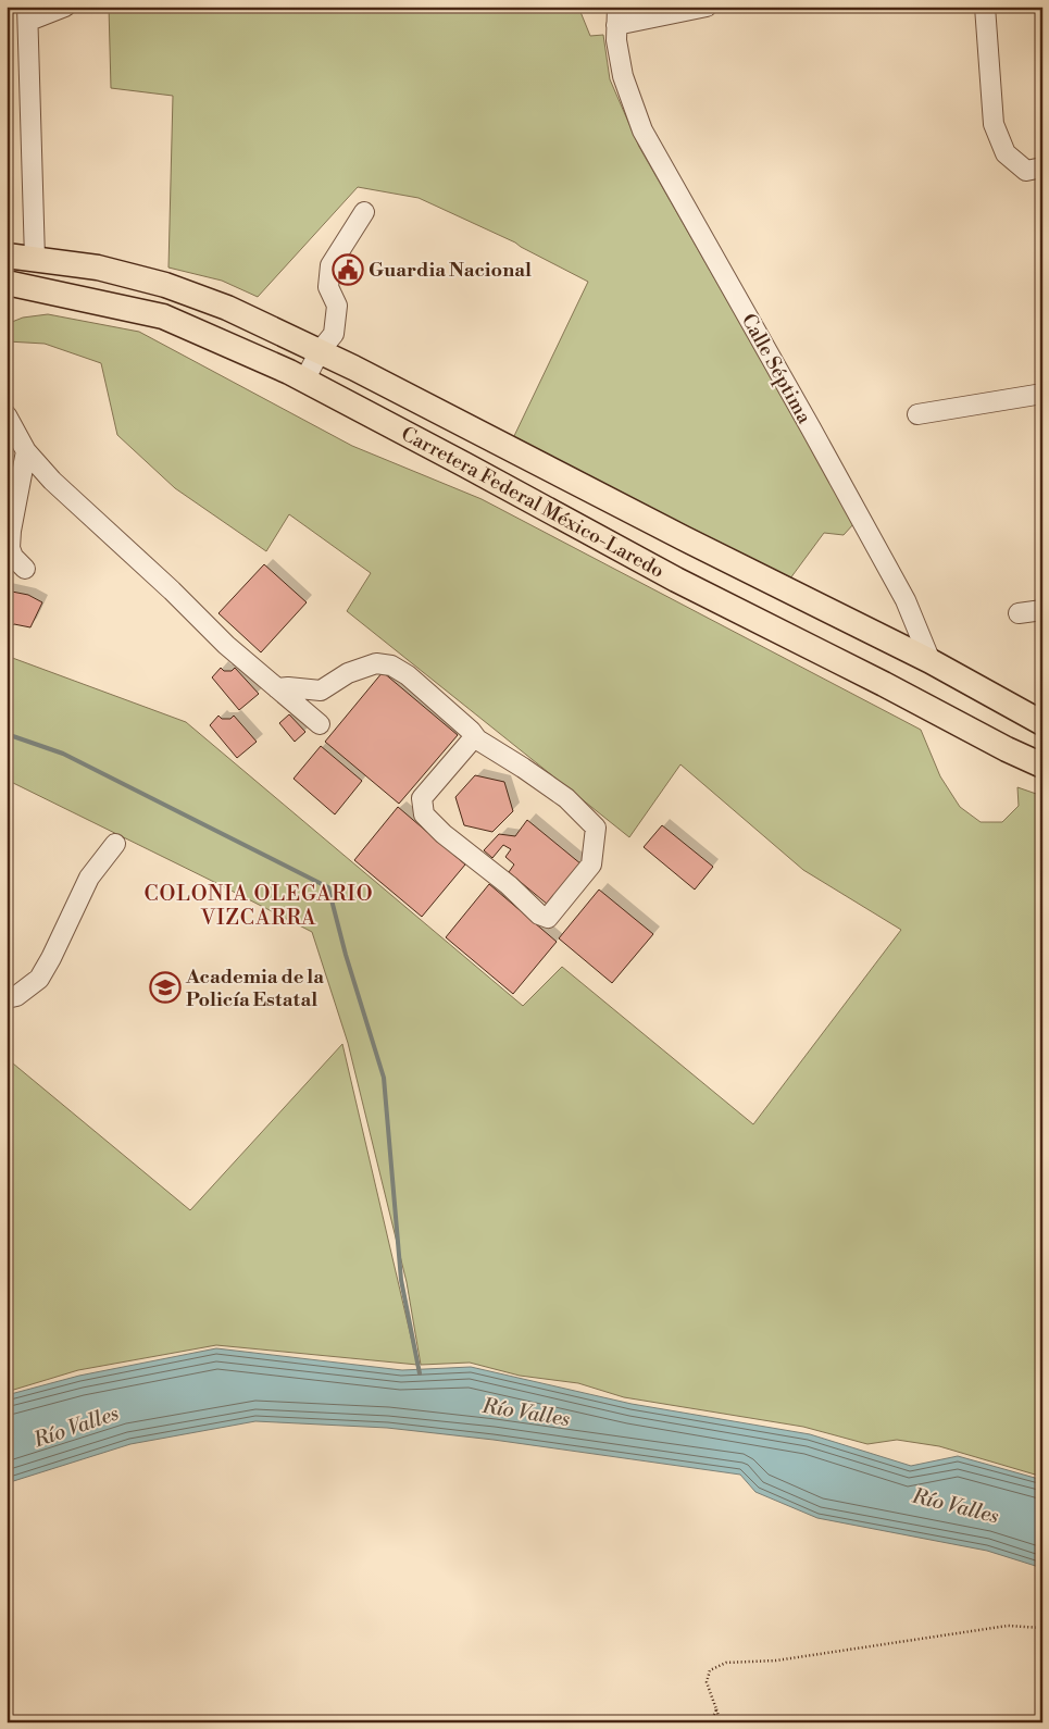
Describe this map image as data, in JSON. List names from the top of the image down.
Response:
{
  "streets": {
    "main road": ["Carretera Federal México-Laredo"],
    "street": ["Calle Séptima"]
  },
  "crossings": [
    ["Calle Séptima", "Carretera Federal México-Laredo"]
  ],
  "districts": ["COLONIA OLEGARIO VIZCARRA"],
  "water": ["Río Valles"],
  "places": {
    "public building": ["Guardia Nacional"],
    "school or university": ["Academia de la Policía Estatal"]
  }
}
